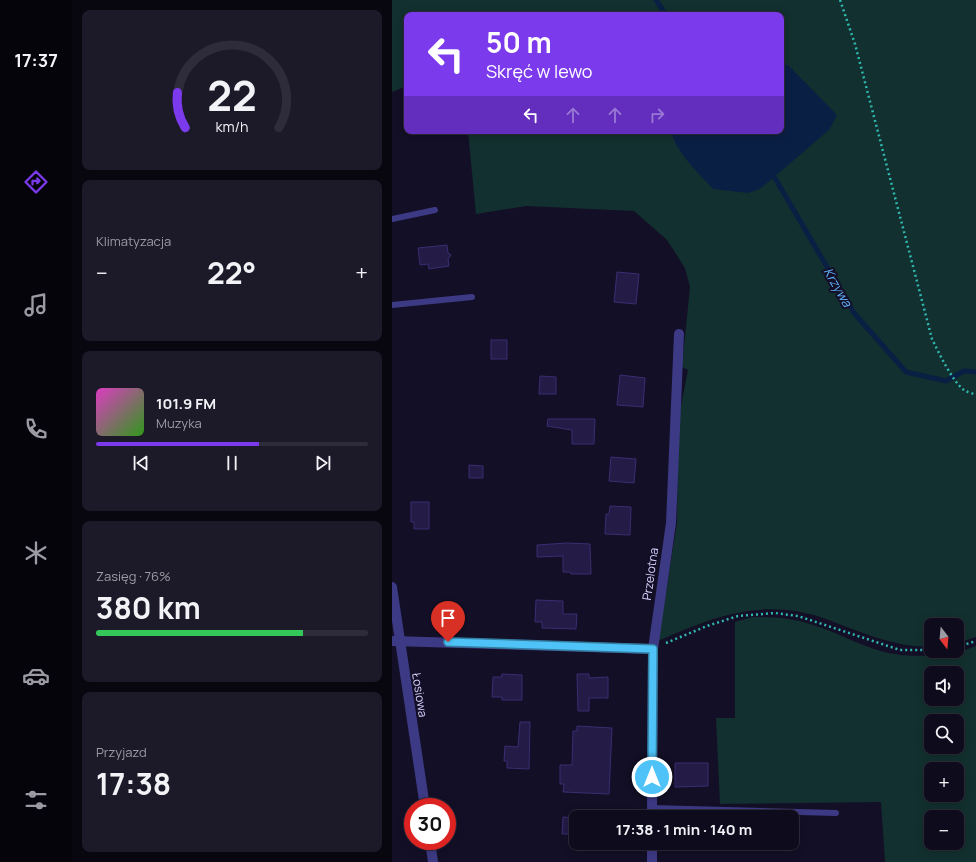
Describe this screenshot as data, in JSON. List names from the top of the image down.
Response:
{
  "streets": {
    "street": ["Przelotna", "Łosiowa"]
  },
  "water": ["Krzywa"],
  "north": "bottom",
  "page": {
    "tabs": "17:37",
    "turn": ["50 m", "Skręć w lewo"],
    "tile": [
      "Klimatyzacja",
      ["Zasięg · 76%", "380 km"],
      ["Przyjazd", "17:38"]
    ],
    "heat": ["−", "22°", "+"],
    "song": ["101.9 FM", "Muzyka"],
    "map_buttons": ["+", "−"],
    "limit": "30",
    "trip": "17:38 · 1 min · 140 m",
    "gauge": ["22", "km/h"]
  }
}
